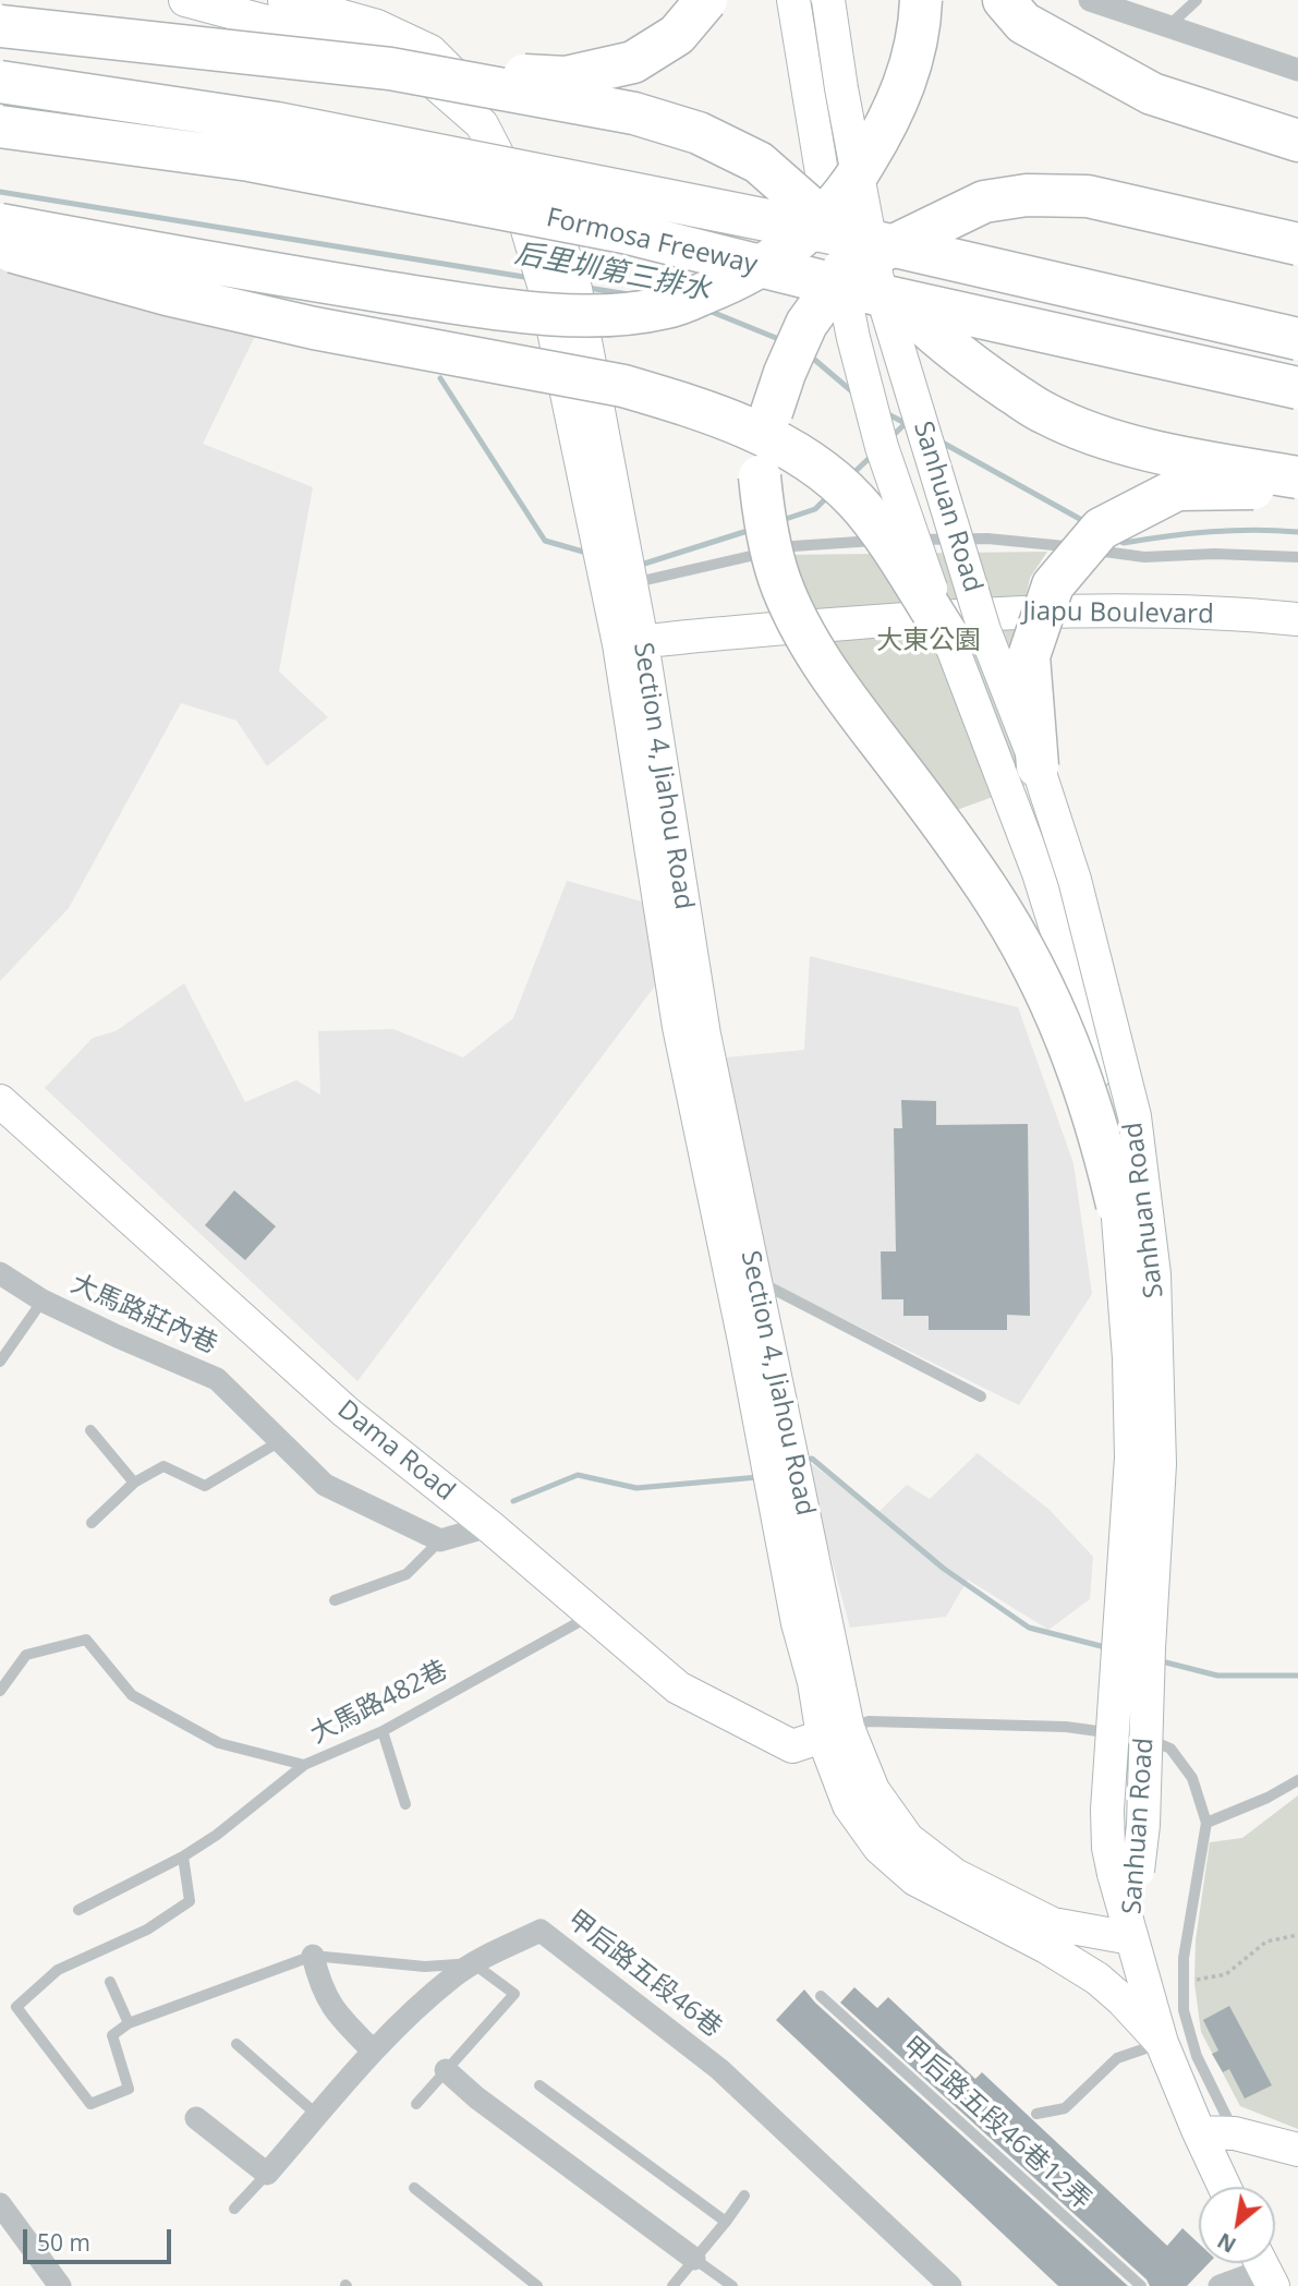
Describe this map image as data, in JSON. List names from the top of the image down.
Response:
{
  "streets": {
    "highway": ["Formosa Freeway"],
    "street": [
      "Sanhuan Road",
      "Jiapu Boulevard",
      "Section 4, Jiahou Road",
      "大馬路莊內巷",
      "Dama Road",
      "甲后路五段46巷"
    ],
    "lane": ["大馬路482巷", "甲后路五段46巷12弄"]
  },
  "crossings": [
    ["Sanhuan Road", "Section 4, Jiahou Road"],
    ["Jiapu Boulevard", "Section 4, Jiahou Road"],
    ["Section 4, Jiahou Road", "Dama Road"],
    ["Dama Road", "大馬路482巷"]
  ],
  "water": ["后里圳第三排水"],
  "parks": ["大東公園"],
  "scale_bar": "50 m",
  "north": "bottom left"
}
